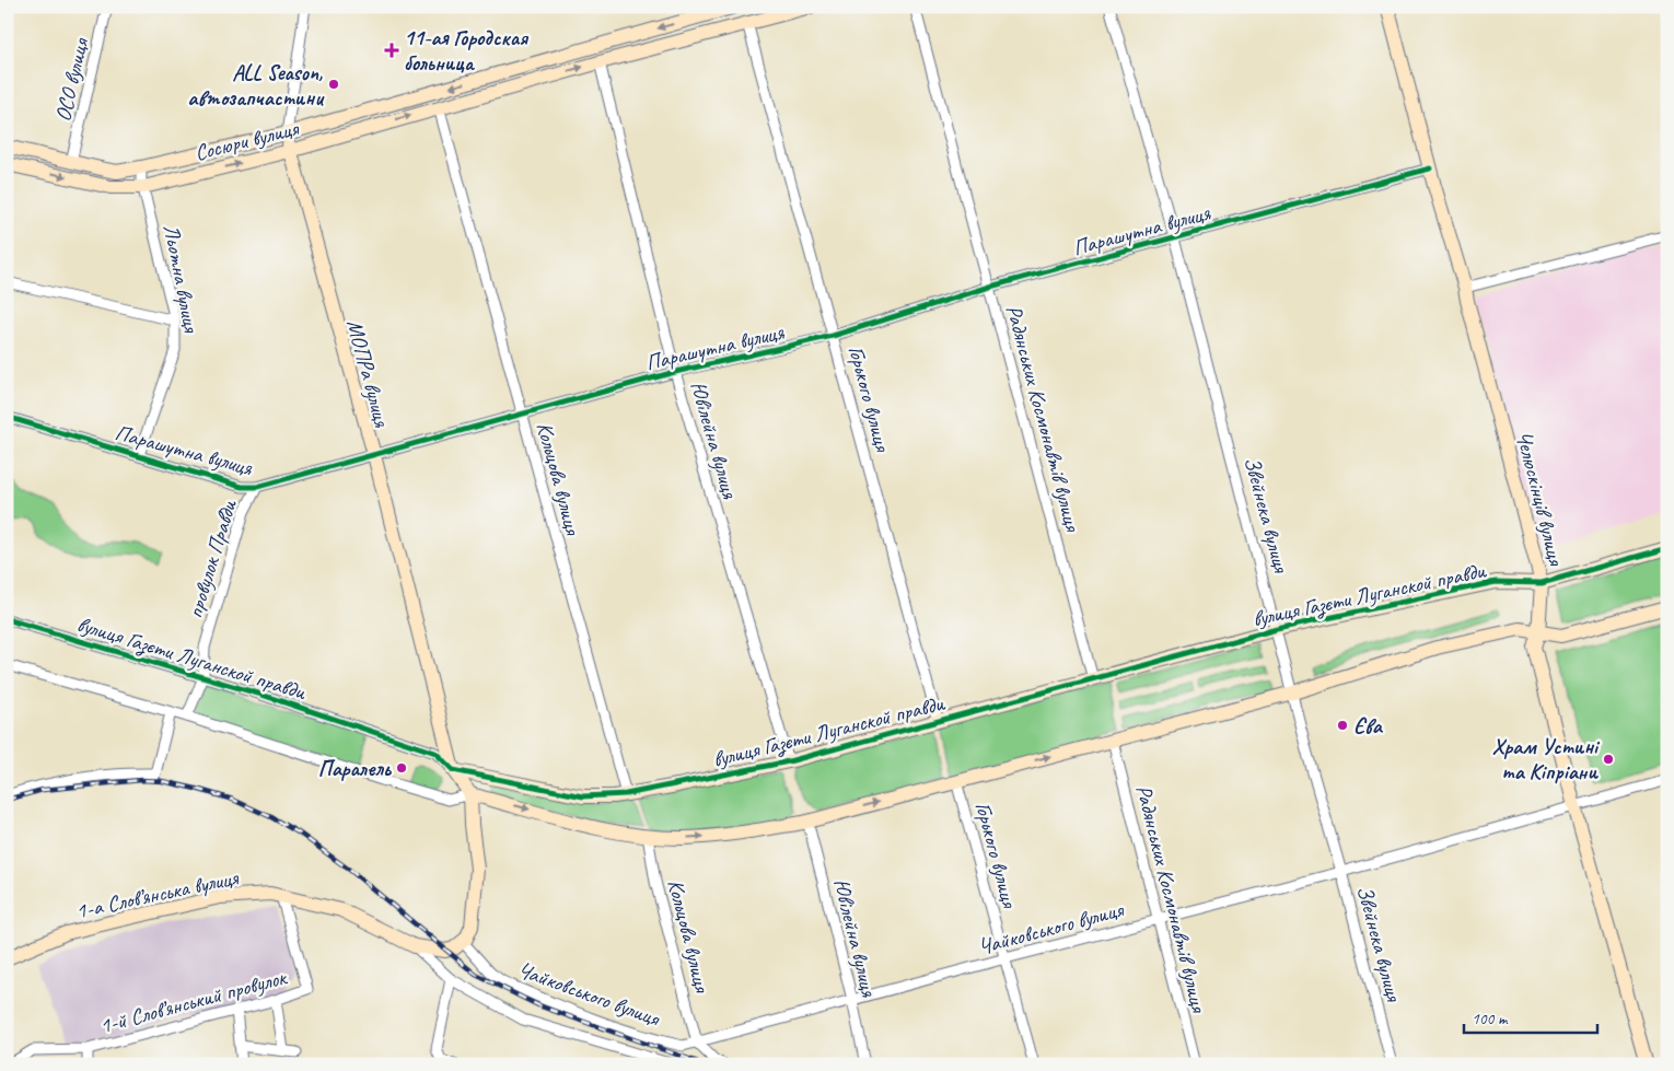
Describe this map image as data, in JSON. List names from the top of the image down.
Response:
{
  "streets": {
    "street": [
      "ОСО вулиця",
      "Сосюри вулиця",
      "Парашутна вулиця",
      "Льотна вулиця",
      "МОПРа вулиця",
      "Горького вулиця",
      "Радянських Космонавтів вулиця",
      "Ювілейна вулиця",
      "Кольцова вулиця",
      "Челюскінців вулиця",
      "Звейнека вулиця",
      "провулок Правди",
      "вулиця Газєти Луганской правди",
      "1-а Слов’янська вулиця",
      "Чайковського вулиця",
      "1-й Слов’янський провулок"
    ]
  },
  "crossings": [
    ["ОСО вулиця", "Сосюри вулиця"],
    ["Сосюри вулиця", "Льотна вулиця"],
    ["Сосюри вулиця", "МОПРа вулиця"],
    ["Сосюри вулиця", "Горького вулиця"],
    ["Сосюри вулиця", "Ювілейна вулиця"],
    ["Сосюри вулиця", "Кольцова вулиця"],
    ["Парашутна вулиця", "Льотна вулиця"],
    ["Парашутна вулиця", "МОПРа вулиця"],
    ["Парашутна вулиця", "Горького вулиця"],
    ["Парашутна вулиця", "Радянських Космонавтів вулиця"],
    ["Парашутна вулиця", "Ювілейна вулиця"],
    ["Парашутна вулиця", "Кольцова вулиця"],
    ["Парашутна вулиця", "Челюскінців вулиця"],
    ["Парашутна вулиця", "Звейнека вулиця"],
    ["Парашутна вулиця", "провулок Правди"],
    ["МОПРа вулиця", "вулиця Газєти Луганской правди"],
    ["Горького вулиця", "вулиця Газєти Луганской правди"],
    ["Горького вулиця", "Чайковського вулиця"],
    ["Радянських Космонавтів вулиця", "вулиця Газєти Луганской правди"],
    ["Радянських Космонавтів вулиця", "Чайковського вулиця"],
    ["Ювілейна вулиця", "вулиця Газєти Луганской правди"],
    ["Ювілейна вулиця", "Чайковського вулиця"],
    ["Кольцова вулиця", "вулиця Газєти Луганской правди"],
    ["Кольцова вулиця", "Чайковського вулиця"],
    ["Челюскінців вулиця", "вулиця Газєти Луганской правди"],
    ["Челюскінців вулиця", "Чайковського вулиця"],
    ["Звейнека вулиця", "вулиця Газєти Луганской правди"],
    ["Звейнека вулиця", "Чайковського вулиця"],
    ["провулок Правди", "вулиця Газєти Луганской правди"],
    ["1-а Слов’янська вулиця", "1-й Слов’янський провулок"]
  ],
  "places": {
    "health": ["11-ая Городская больница"],
    "other": [
      "ALL Season, автозапчастини",
      "Єва",
      "Храм Устині та Кіпріани",
      "Паралель"
    ]
  },
  "scale_bar": "100 m"
}
